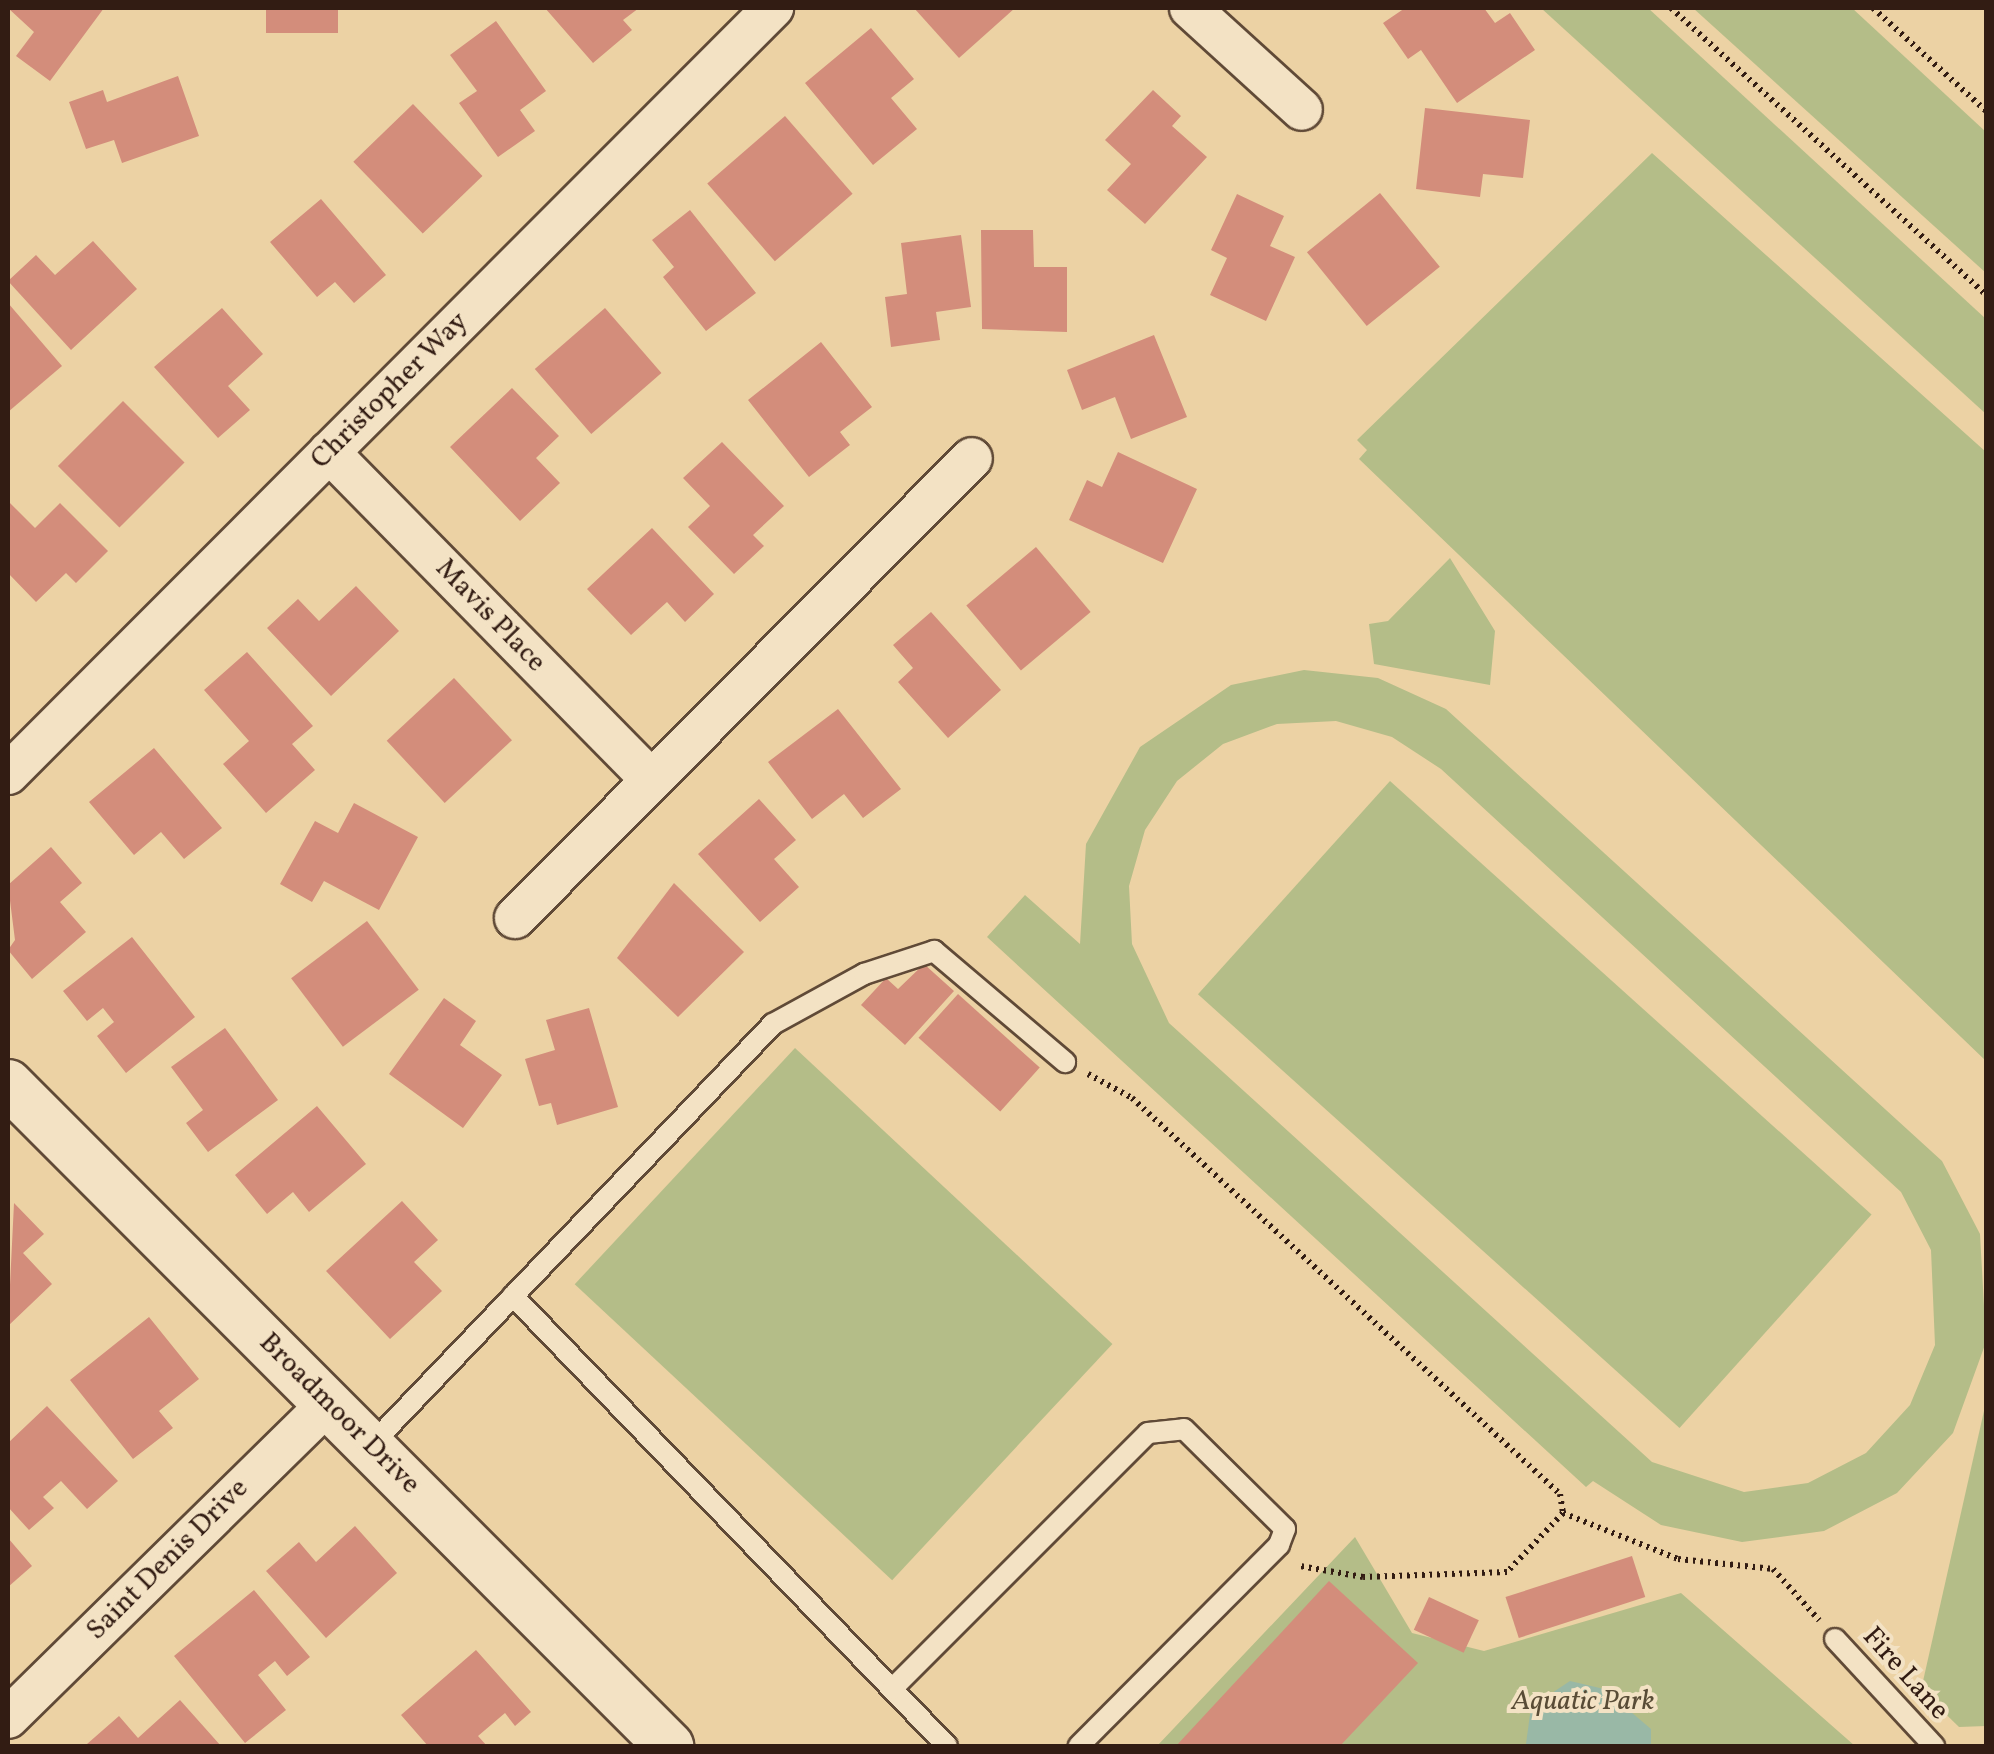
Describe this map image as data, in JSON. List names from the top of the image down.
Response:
{
  "streets": {
    "street": [
      "Christopher Way",
      "Mavis Place",
      "Broadmoor Drive",
      "Saint Denis Drive"
    ],
    "lane": ["Fire Lane"]
  },
  "crossings": [
    ["Christopher Way", "Mavis Place"],
    ["Broadmoor Drive", "Saint Denis Drive"]
  ],
  "parks": ["Aquatic Park"]
}
